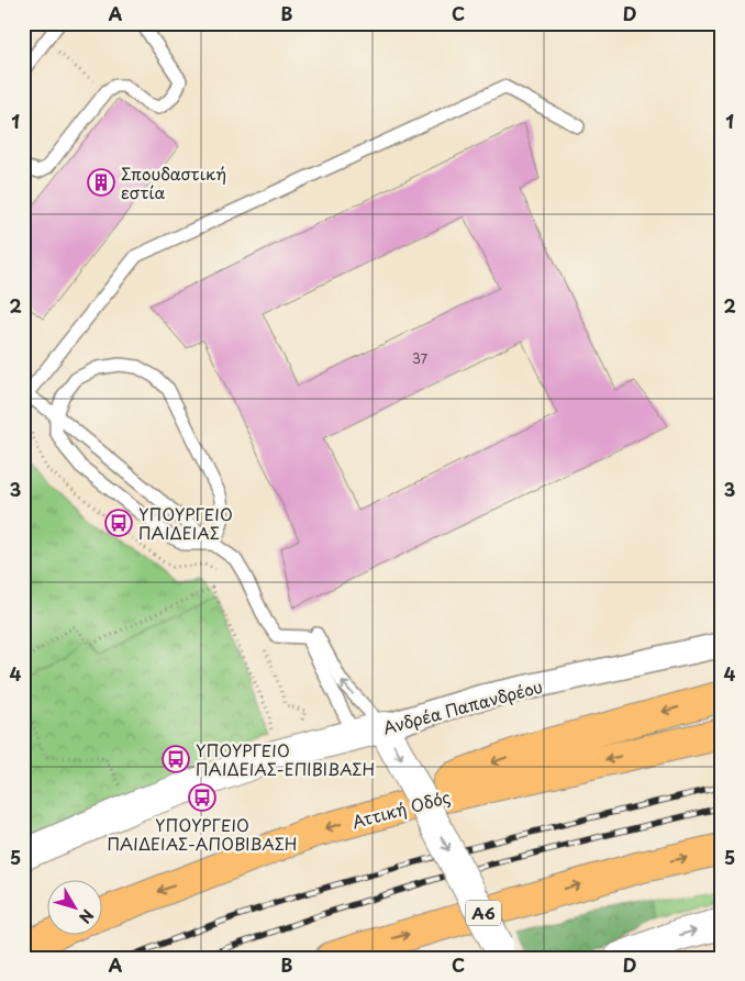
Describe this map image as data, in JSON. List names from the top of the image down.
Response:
{
  "streets": {
    "highway": ["Αττική Οδός", "Α6"],
    "street": ["Ανδρέα Παπανδρέου"]
  },
  "places": {
    "building": ["Σπουδαστική εστία"],
    "bus stop": ["ΥΠΟΥΡΓΕΙΟ ΠΑΙΔΕΙΑΣ", "ΥΠΟΥΡΓΕΙΟ ΠΑΙΔΕΙΑΣ-ΕΠΙΒΙΒΑΣΗ", "ΥΠΟΥΡΓΕΙΟ ΠΑΙΔΕΙΑΣ-ΑΠΟΒΙΒΑΣΗ"]
  },
  "house_numbers": ["37"],
  "north": "bottom right",
  "grid": {
    "columns": [
      "A",
      "B",
      "C",
      "D"
    ],
    "rows": [
      "1",
      "2",
      "3",
      "4",
      "5"
    ]
  }
}
